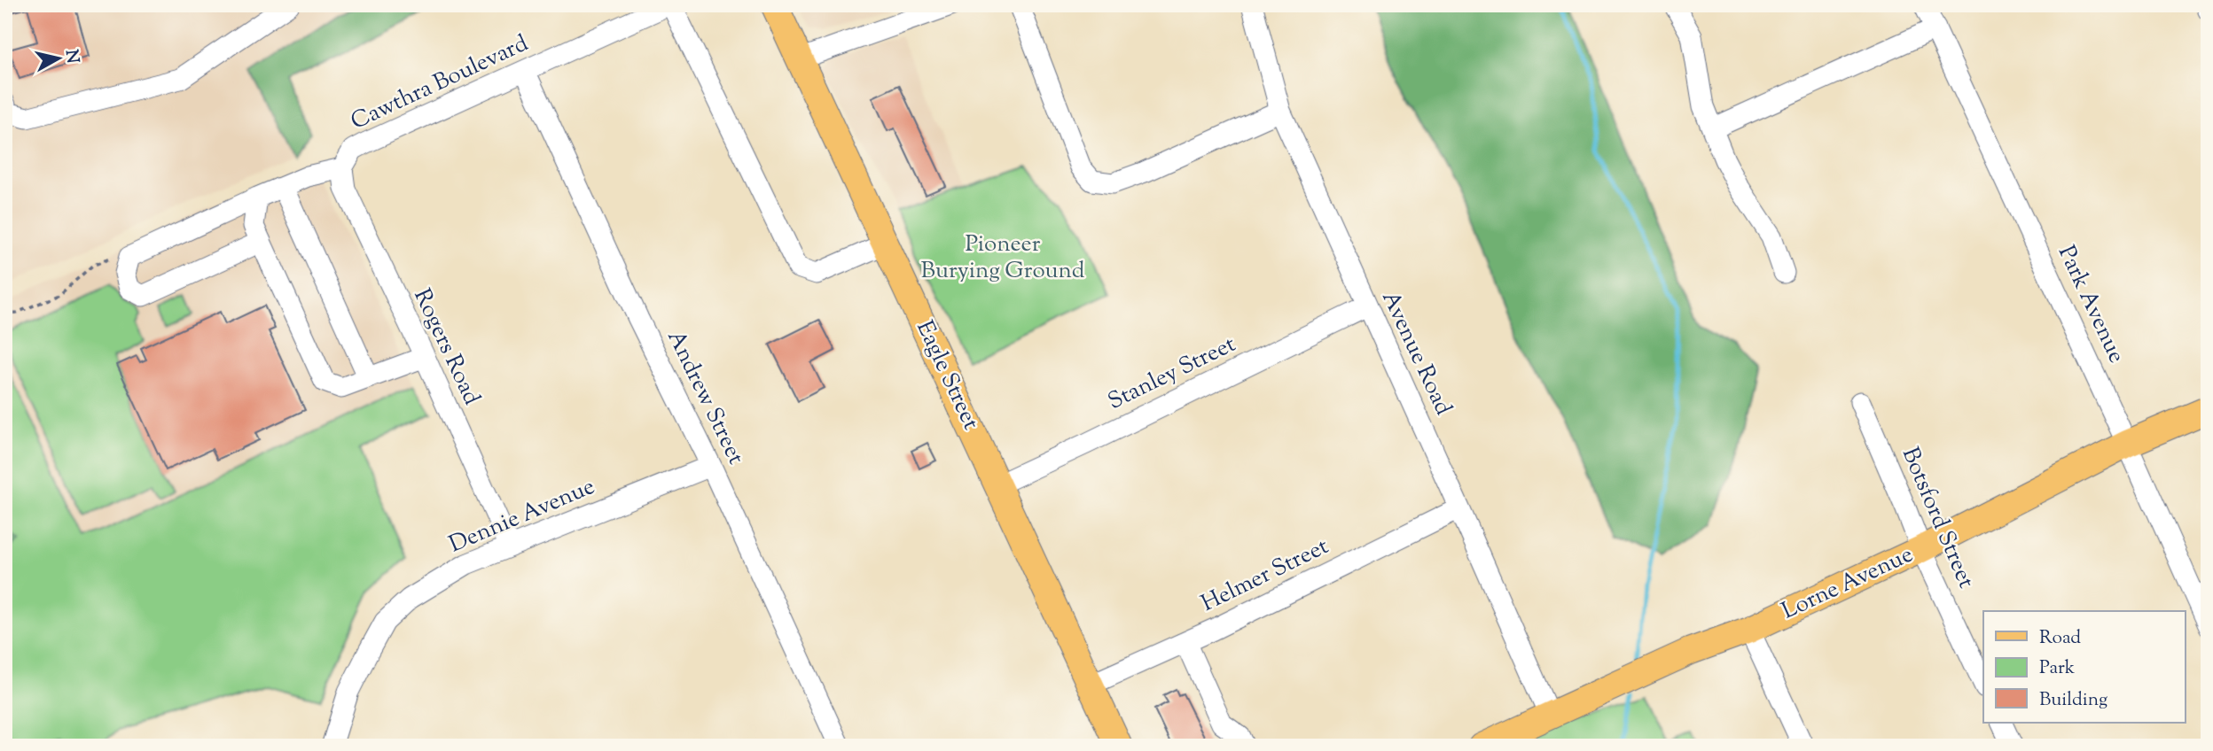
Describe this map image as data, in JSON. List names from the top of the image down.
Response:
{
  "streets": {
    "main road": ["Eagle Street", "Lorne Avenue"],
    "street": [
      "Cawthra Boulevard",
      "Park Avenue",
      "Rogers Road",
      "Avenue Road",
      "Stanley Street",
      "Andrew Street",
      "Dennie Avenue",
      "Botsford Street",
      "Helmer Street"
    ]
  },
  "crossings": [
    ["Cawthra Boulevard", "Rogers Road"],
    ["Cawthra Boulevard", "Andrew Street"],
    ["Park Avenue", "Lorne Avenue"],
    ["Rogers Road", "Dennie Avenue"],
    ["Avenue Road", "Stanley Street"],
    ["Avenue Road", "Helmer Street"],
    ["Avenue Road", "Lorne Avenue"],
    ["Stanley Street", "Eagle Street"],
    ["Eagle Street", "Helmer Street"],
    ["Andrew Street", "Dennie Avenue"],
    ["Botsford Street", "Lorne Avenue"]
  ],
  "parks": ["Pioneer Burying Ground"],
  "legend": ["Road", "Park", "Building"],
  "north": "right"
}
